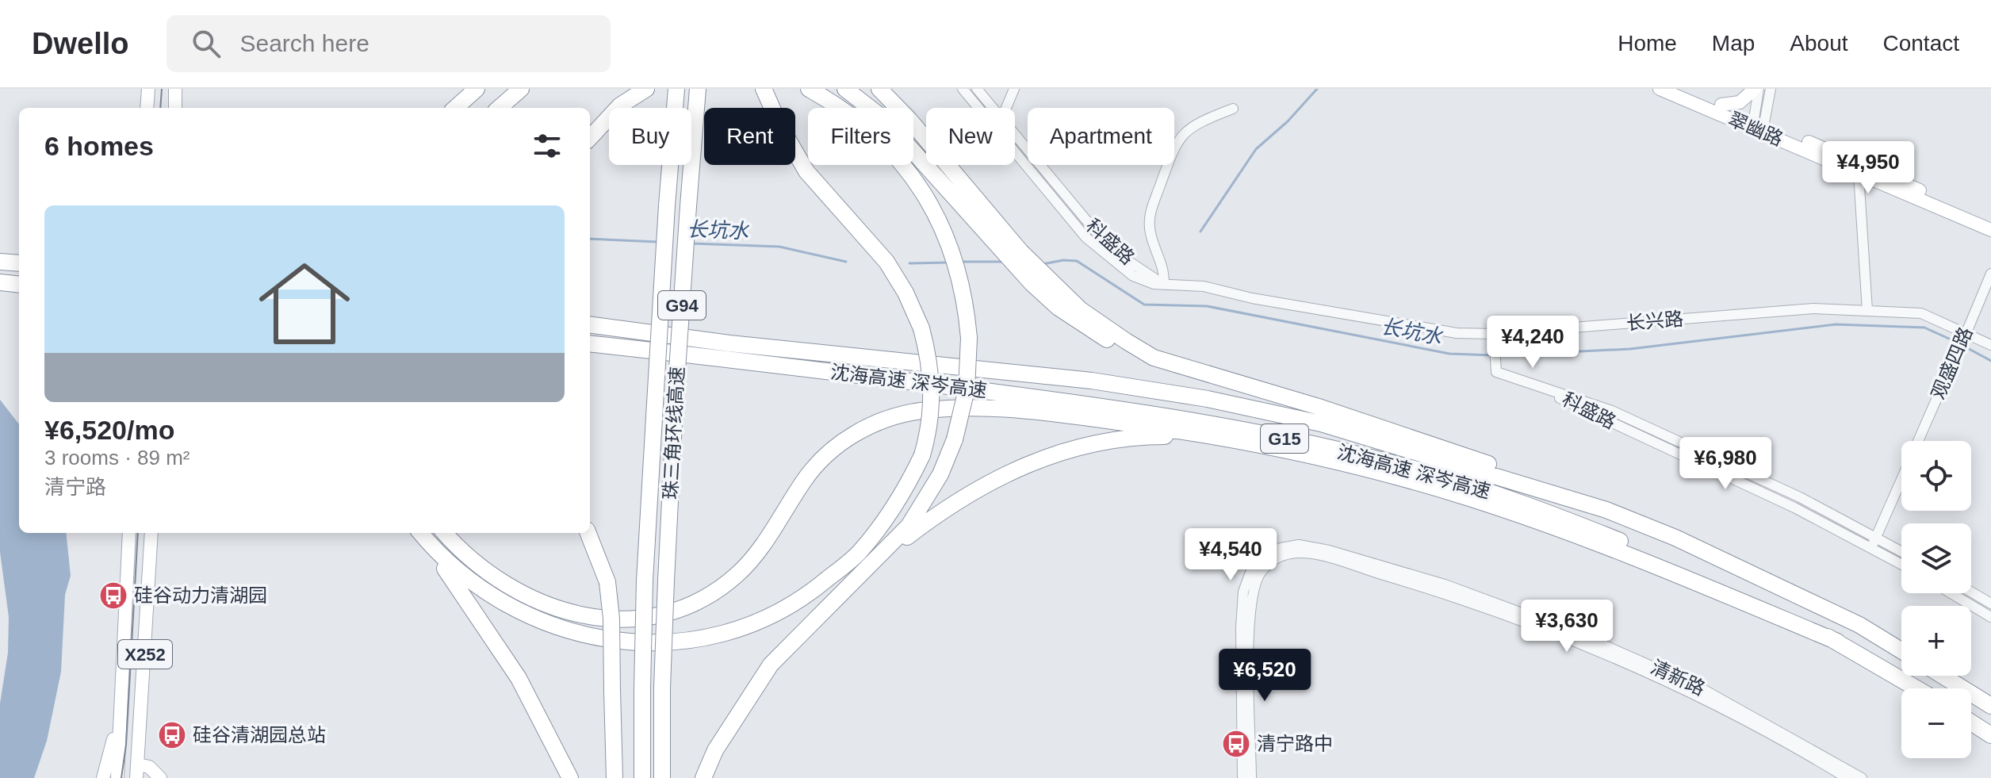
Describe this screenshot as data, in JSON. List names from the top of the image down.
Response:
{
  "streets": {
    "highway": [
      "G94",
      "沈海高速 深岑高速",
      "珠三角环线高速",
      "G15"
    ],
    "main road": ["翠幽路", "X252"],
    "street": [
      "科盛路",
      "长兴路",
      "观盛四路",
      "清新路"
    ]
  },
  "crossings": [
    ["科盛路", "长兴路"],
    ["科盛路", "观盛四路"]
  ],
  "water": ["长坑水"],
  "places": {
    "bus stop": ["硅谷动力清湖园", "硅谷清湖园总站", "清宁路中"]
  },
  "page": {
    "header": "Dwello",
    "search": "Search here",
    "nav": [
      "Home",
      "Map",
      "About",
      "Contact"
    ],
    "chip": [
      "Buy",
      "Rent",
      "Filters",
      "New",
      "Apartment"
    ],
    "heading": "6 homes",
    "price": [
      "¥4,950",
      "¥4,240",
      "¥6,980",
      "¥4,540",
      "¥3,630",
      "¥6,520"
    ],
    "list": [
      {
        "name": "¥6,520/mo",
        "note": "3 rooms · 89 m² · 清宁路"
      }
    ],
    "map_buttons": ["+", "−"]
  }
}
